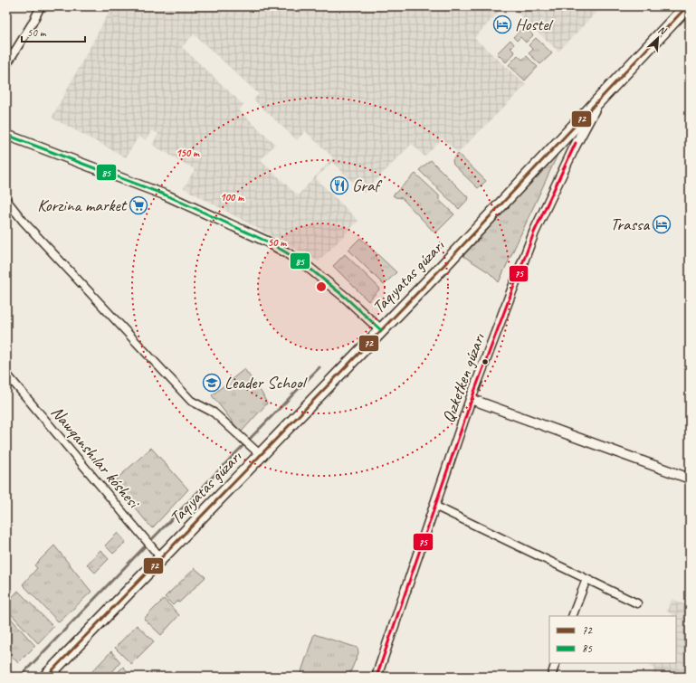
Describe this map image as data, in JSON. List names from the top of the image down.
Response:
{
  "streets": {
    "highway": ["Taqıyatas gúzarı"],
    "street": ["Qızketken gúzarı", "Nawqanshılar kóshesi"]
  },
  "crossings": [
    ["Taqıyatas gúzarı", "Qızketken gúzarı"],
    ["Taqıyatas gúzarı", "Nawqanshılar kóshesi"]
  ],
  "places": {
    "hotel": ["Hostel", "Trassa"],
    "restaurant": ["Graf"],
    "supermarket": ["Korzina market"],
    "school or university": ["Leader School"]
  },
  "lines": ["transit line 72", "transit line 85", "transit line 75"],
  "legend": ["72", "85"],
  "scale_bar": "50 m",
  "north": "top right",
  "rings": ["150 m", "100 m", "50 m"]
}
